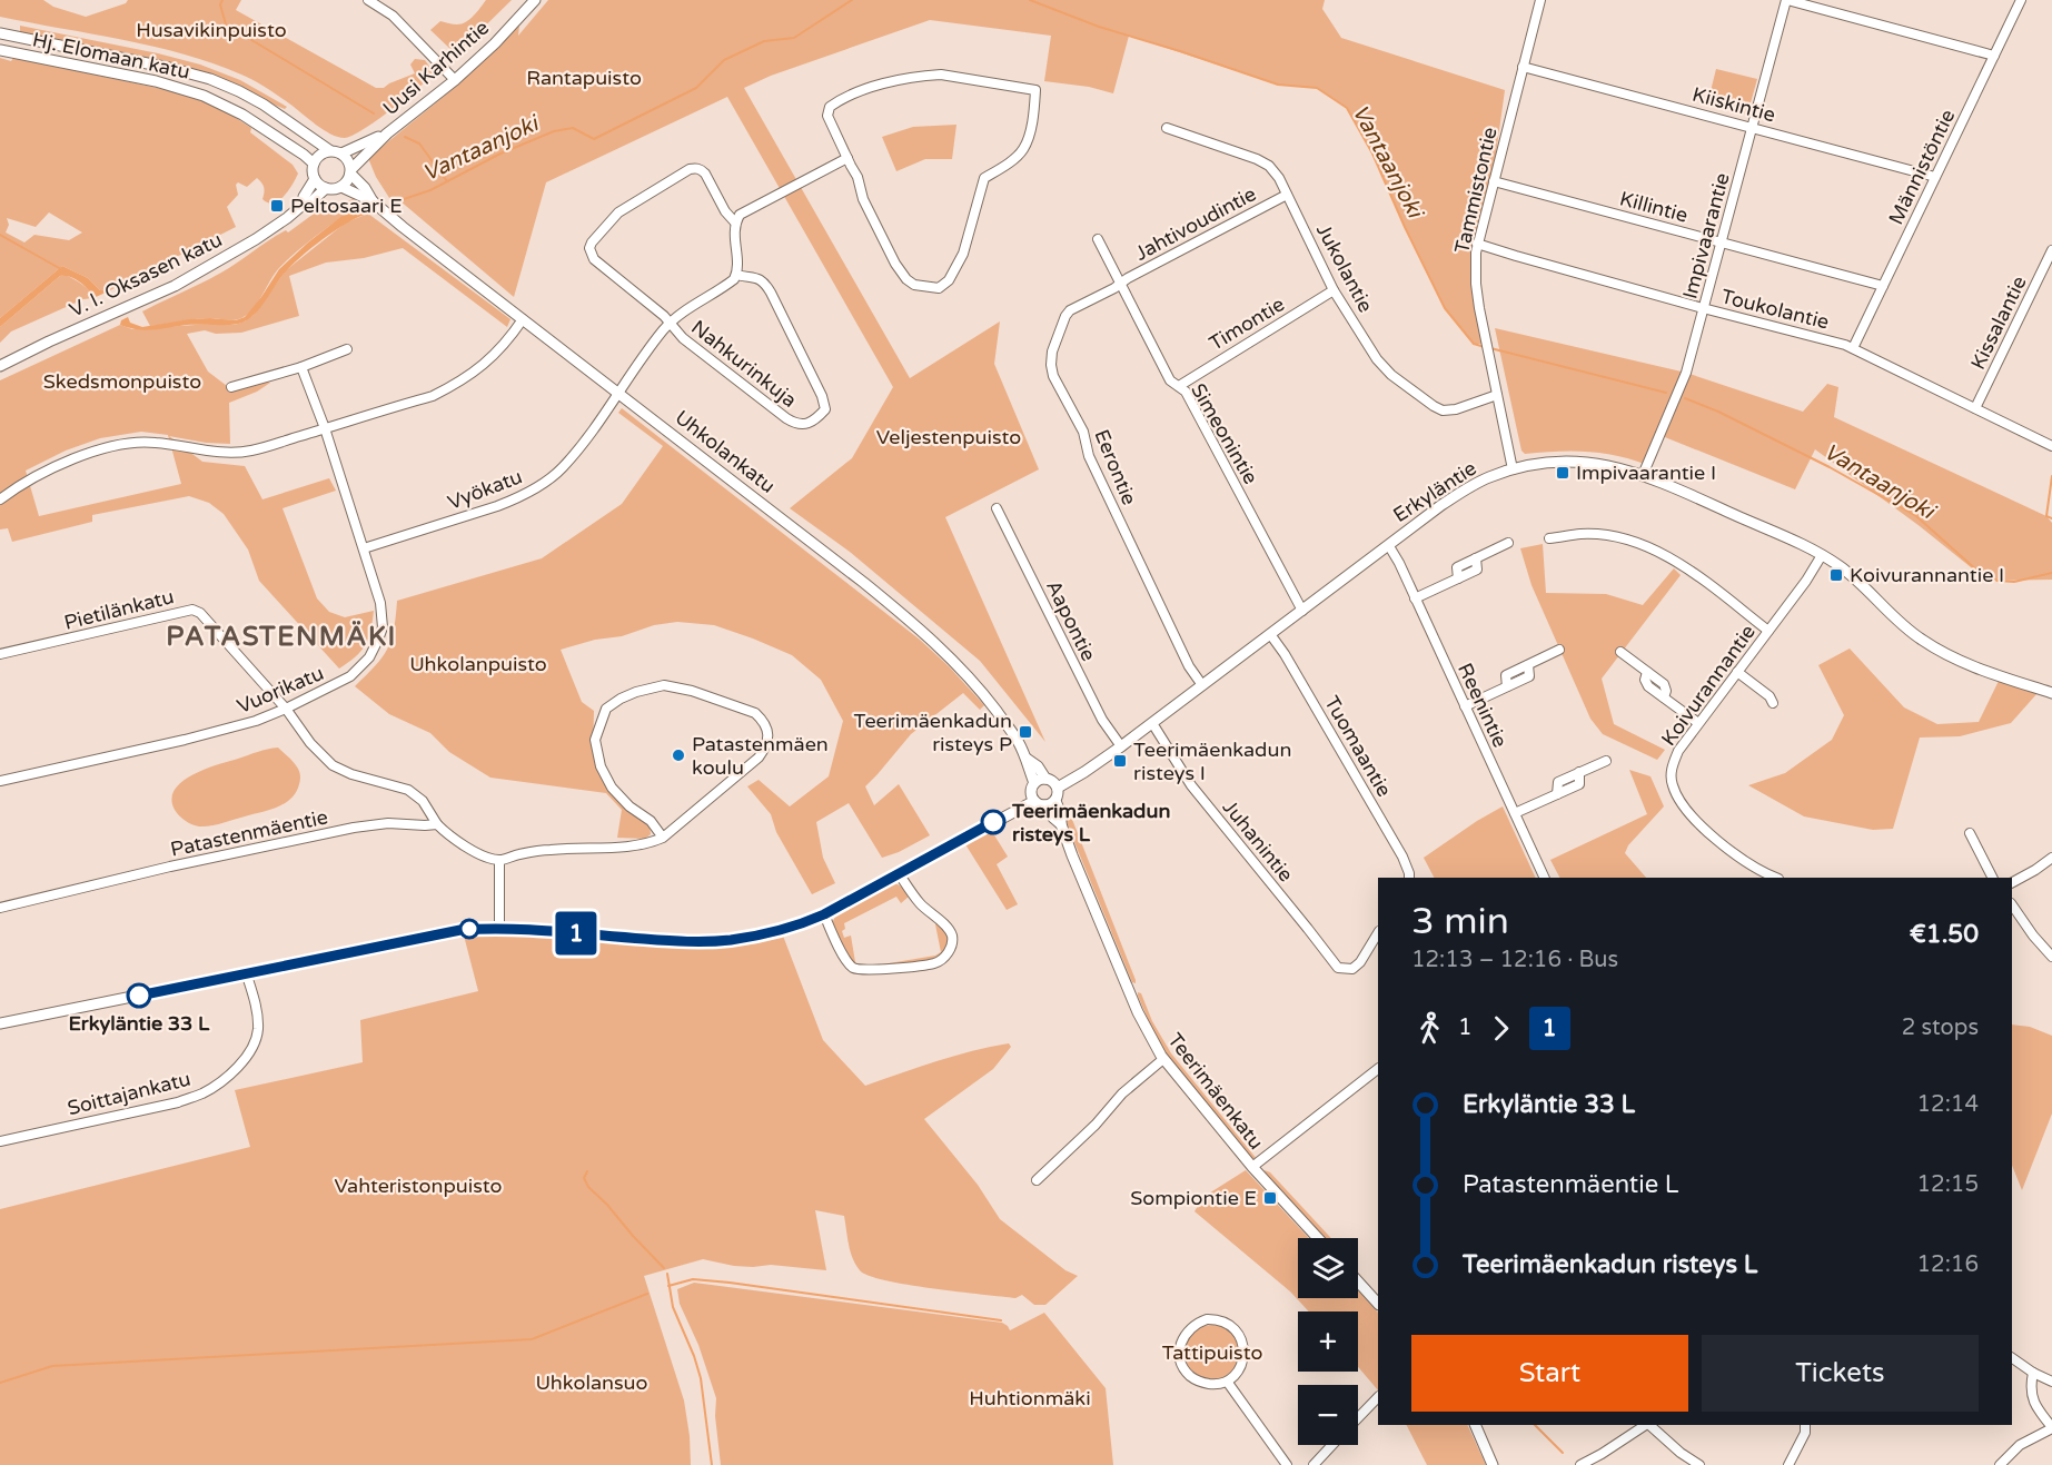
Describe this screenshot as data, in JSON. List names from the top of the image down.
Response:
{
  "streets": {
    "street": [
      "Hj. Elomaan katu",
      "Uusi Karhintie",
      "Kiiskintie",
      "Männistöntie",
      "Tammistontie",
      "Killintie",
      "Jahtivoudintie",
      "Impivaarantie",
      "Jukolantie",
      "V. I. Oksasen katu",
      "Toukolantie",
      "Kissalantie",
      "Timontie",
      "Nahkurinkuja",
      "Simeonintie",
      "Uhkolankatu",
      "Eerontie",
      "Vyökatu",
      "Erkyläntie",
      "Pietilänkatu",
      "Aapontie",
      "Koivurannantie",
      "Vuorikatu",
      "Reenintie",
      "Tuomaantie",
      "Patastenmäentie",
      "Juhanintie",
      "Teerimäenkatu",
      "Soittajankatu"
    ]
  },
  "crossings": [
    ["Hj. Elomaan katu", "Uusi Karhintie"],
    ["Hj. Elomaan katu", "V. I. Oksasen katu"],
    ["Hj. Elomaan katu", "Uhkolankatu"],
    ["Uusi Karhintie", "V. I. Oksasen katu"],
    ["Uusi Karhintie", "Uhkolankatu"],
    ["Kiiskintie", "Männistöntie"],
    ["Kiiskintie", "Tammistontie"],
    ["Kiiskintie", "Impivaarantie"],
    ["Männistöntie", "Killintie"],
    ["Männistöntie", "Toukolantie"],
    ["Tammistontie", "Killintie"],
    ["Tammistontie", "Jukolantie"],
    ["Tammistontie", "Toukolantie"],
    ["Tammistontie", "Erkyläntie"],
    ["Killintie", "Impivaarantie"],
    ["Jahtivoudintie", "Jukolantie"],
    ["Jahtivoudintie", "Simeonintie"],
    ["Jahtivoudintie", "Eerontie"],
    ["Impivaarantie", "Toukolantie"],
    ["Impivaarantie", "Erkyläntie"],
    ["Jukolantie", "Timontie"],
    ["V. I. Oksasen katu", "Uhkolankatu"],
    ["Toukolantie", "Kissalantie"],
    ["Timontie", "Simeonintie"],
    ["Nahkurinkuja", "Vyökatu"],
    ["Simeonintie", "Eerontie"],
    ["Simeonintie", "Erkyläntie"],
    ["Uhkolankatu", "Vyökatu"],
    ["Uhkolankatu", "Erkyläntie"],
    ["Uhkolankatu", "Teerimäenkatu"],
    ["Eerontie", "Erkyläntie"],
    ["Vyökatu", "Vuorikatu"],
    ["Erkyläntie", "Aapontie"],
    ["Erkyläntie", "Koivurannantie"],
    ["Erkyläntie", "Reenintie"],
    ["Erkyläntie", "Tuomaantie"],
    ["Erkyläntie", "Juhanintie"],
    ["Erkyläntie", "Teerimäenkatu"],
    ["Pietilänkatu", "Vuorikatu"],
    ["Pietilänkatu", "Patastenmäentie"]
  ],
  "districts": ["PATASTENMÄKI"],
  "water": ["Vantaanjoki"],
  "parks": [
    "Husavikinpuisto",
    "Rantapuisto",
    "Skedsmonpuisto",
    "Veljestenpuisto",
    "Uhkolanpuisto",
    "Vahteristonpuisto",
    "Tattipuisto",
    "Uhkolansuo",
    "Huhtionmäki"
  ],
  "places": {
    "transit": [
      "Peltosaari E",
      "Impivaarantie I",
      "Koivurannantie I",
      "Teerimäenkadun risteys P",
      "Teerimäenkadun risteys I",
      "Sompiontie E"
    ],
    "other": ["Patastenmäen koulu", "Teerimäenkadun risteys L", "Erkyläntie 33 L"]
  },
  "lines": ["bus line 1"],
  "page": {
    "on_map": "1",
    "heading": ["3 min", "12:13 – 12:16 · Bus", "€1.50"],
    "legs": ["1", "1", "2 stops"],
    "list": [
      {
        "name": "Erkyläntie 33 L",
        "value": "12:14"
      },
      {
        "name": "Patastenmäentie L",
        "value": "12:15"
      },
      {
        "name": "Teerimäenkadun risteys L",
        "value": "12:16"
      }
    ],
    "map_buttons": ["+", "−"],
    "buttons": ["Start", "Tickets"]
  }
}
